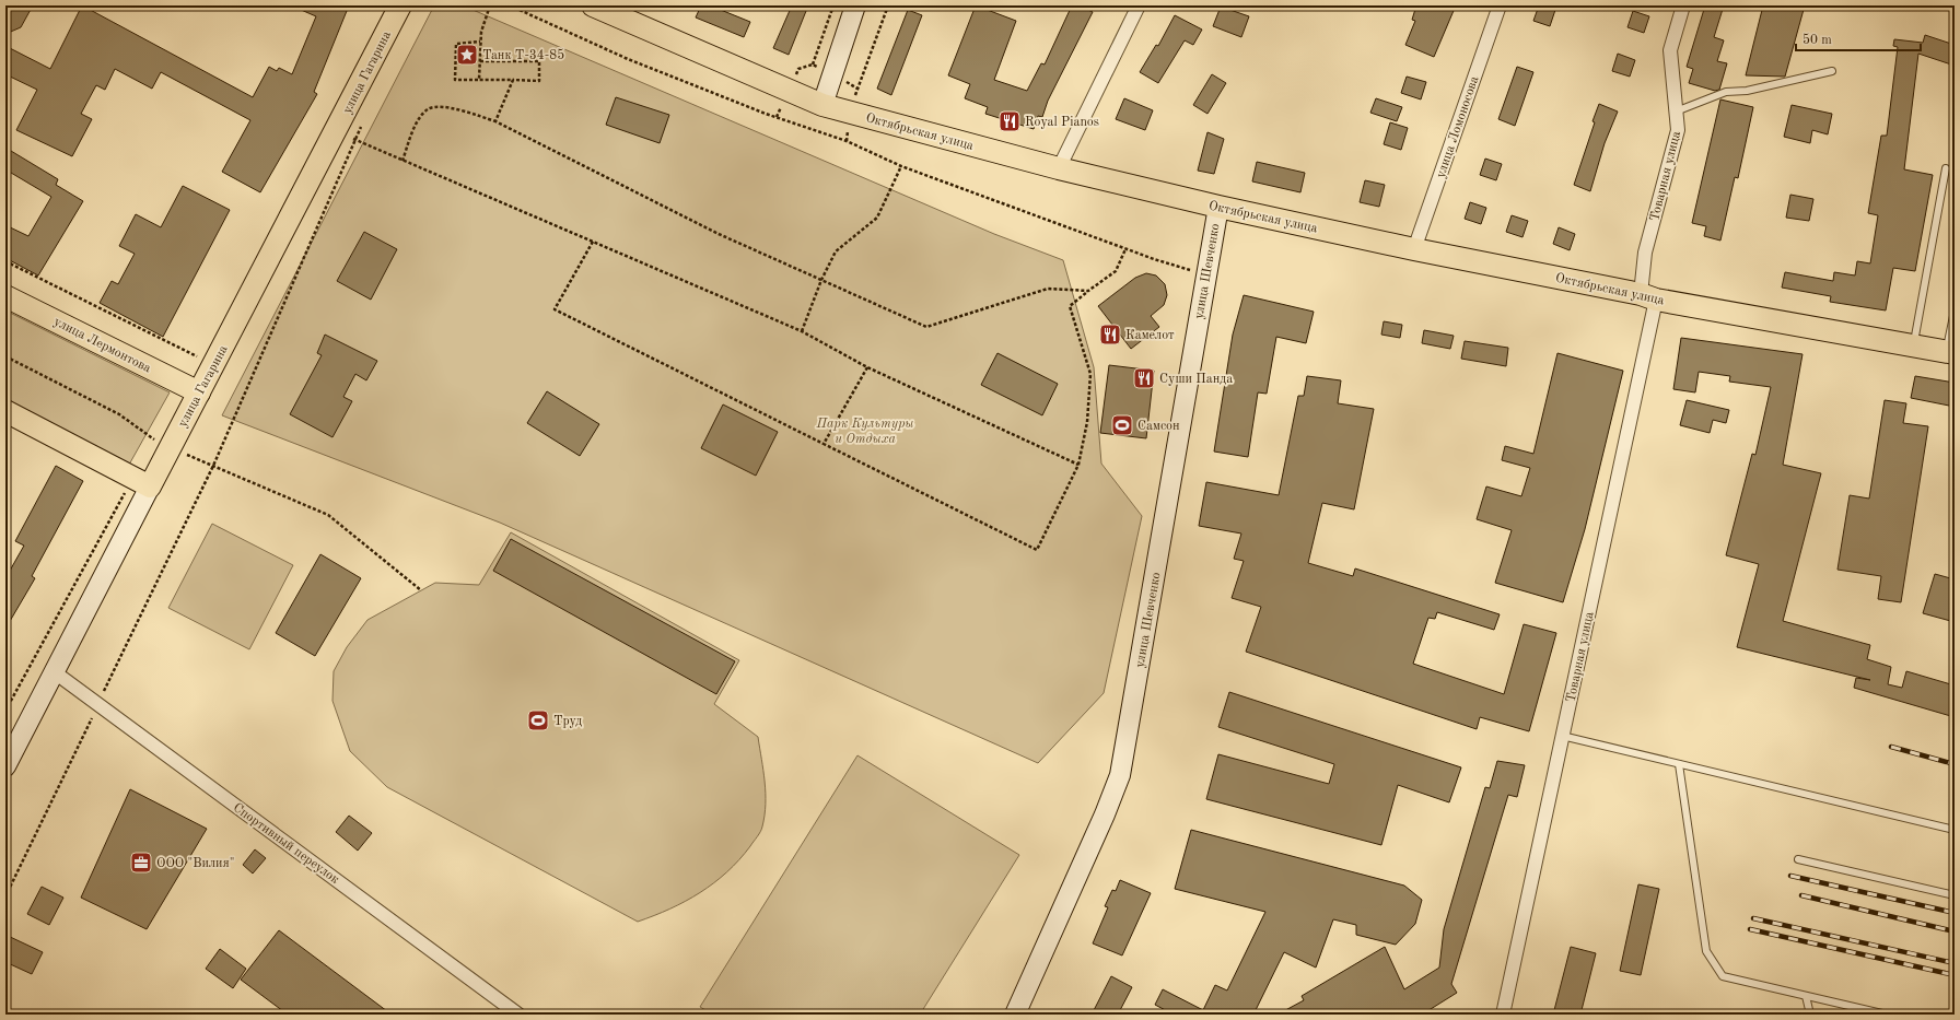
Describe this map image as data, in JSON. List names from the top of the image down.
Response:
{
  "streets": {
    "main road": ["улица Гагарина", "Октябрьская улица", "улица Лермонтова"],
    "street": [
      "улица Ломоносова",
      "Товарная улица",
      "улица Шевченко",
      "Спортивный переулок"
    ]
  },
  "crossings": [
    ["улица Гагарина", "улица Лермонтова"],
    ["улица Гагарина", "Спортивный переулок"],
    ["улица Ломоносова", "Октябрьская улица"],
    ["Октябрьская улица", "Товарная улица"],
    ["Октябрьская улица", "улица Шевченко"]
  ],
  "parks": ["Парк Культуры и Отдыха"],
  "places": {
    "place": ["Танк Т-34-85"],
    "restaurant": ["Royal Pianos", "Камелот", "Суши Панда"],
    "sports": ["Самсон", "Труд"],
    "office": ["ООО \"Вилия\""]
  },
  "scale_bar": "50 m"
}
